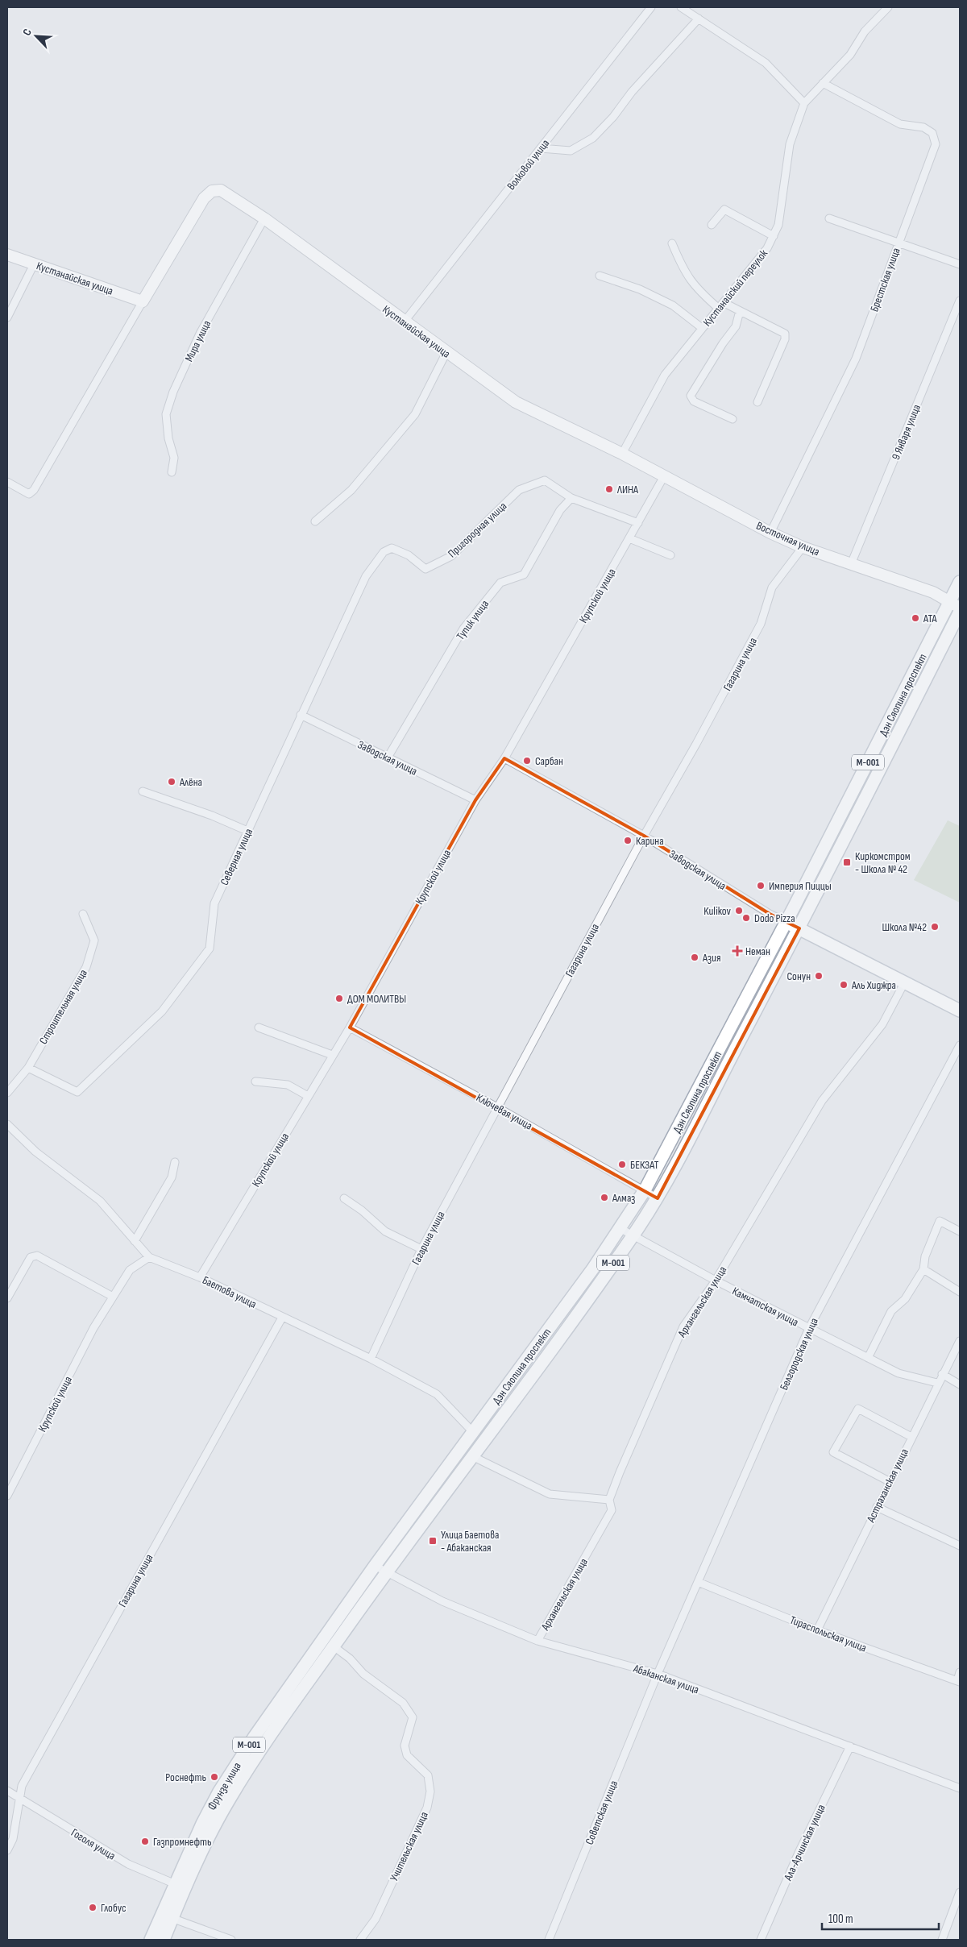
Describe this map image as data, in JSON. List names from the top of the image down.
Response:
{
  "streets": {
    "main road": ["Дэн Сяопина проспект", "M-001", "Фрунзе улица"],
    "street": [
      "Волковой улица",
      "Кустанайская улица",
      "Брестская улица",
      "Кустанайский переулок",
      "Мира улица",
      "9 Января улица",
      "Пригородная улица",
      "Восточная улица",
      "Крупской улица",
      "Тупик улица",
      "Гагарина улица",
      "Заводская улица",
      "Северная улица",
      "Строительная улица",
      "Ключевая улица",
      "Баетова улица",
      "Архангельская улица",
      "Камчатская улица",
      "Белгородская улица",
      "Астраханская улица",
      "Тираспольская улица",
      "Абаканская улица",
      "Советская улица",
      "Ала-Арчинская улица",
      "Гоголя улица",
      "Учительская улица"
    ]
  },
  "crossings": [
    ["Волковой улица", "Кустанайская улица"],
    ["Кустанайская улица", "Кустанайский переулок"],
    ["Кустанайская улица", "Мира улица"],
    ["Кустанайская улица", "Восточная улица"],
    ["Брестская улица", "Восточная улица"],
    ["Кустанайский переулок", "Восточная улица"],
    ["9 Января улица", "Восточная улица"],
    ["Пригородная улица", "Тупик улица"],
    ["Пригородная улица", "Северная улица"],
    ["Восточная улица", "Крупской улица"],
    ["Восточная улица", "Гагарина улица"],
    ["Восточная улица", "Дэн Сяопина проспект"],
    ["Крупской улица", "Заводская улица"],
    ["Крупской улица", "Ключевая улица"],
    ["Крупской улица", "Баетова улица"],
    ["Тупик улица", "Заводская улица"],
    ["Гагарина улица", "Заводская улица"],
    ["Гагарина улица", "Ключевая улица"],
    ["Гагарина улица", "Баетова улица"],
    ["Гагарина улица", "Гоголя улица"],
    ["Дэн Сяопина проспект", "Заводская улица"],
    ["Дэн Сяопина проспект", "Ключевая улица"],
    ["Дэн Сяопина проспект", "Баетова улица"],
    ["Дэн Сяопина проспект", "Камчатская улица"],
    ["Дэн Сяопина проспект", "Абаканская улица"],
    ["Дэн Сяопина проспект", "Фрунзе улица"],
    ["Заводская улица", "Северная улица"],
    ["Северная улица", "Строительная улица"],
    ["Архангельская улица", "Камчатская улица"],
    ["Архангельская улица", "Абаканская улица"],
    ["Камчатская улица", "Белгородская улица"],
    ["Камчатская улица", "Астраханская улица"],
    ["Белгородская улица", "Тираспольская улица"],
    ["Белгородская улица", "Абаканская улица"],
    ["Белгородская улица", "Советская улица"],
    ["Астраханская улица", "Тираспольская улица"],
    ["Абаканская улица", "Фрунзе улица"],
    ["Абаканская улица", "Советская улица"],
    ["Абаканская улица", "Ала-Арчинская улица"],
    ["Фрунзе улица", "Гоголя улица"],
    ["Фрунзе улица", "Учительская улица"]
  ],
  "places": {
    "other": [
      "ЛИНА",
      "АТА",
      "Сарбан",
      "Алёна",
      "Карина",
      "Империя Пиццы",
      "Kulikov",
      "Dodo Pizza",
      "Школа №42",
      "Азия",
      "Сонун",
      "Аль Хиджра",
      "ДОМ МОЛИТВЫ",
      "БЕКЗАТ",
      "Алмаз",
      "Роснефть",
      "Газпромнефть",
      "Глобус"
    ],
    "transit": ["Киркомстром - Школа № 42", "Улица Баетова - Абаканская"],
    "health": ["Неман"]
  },
  "scale_bar": "100 m",
  "north": "top left"
}
